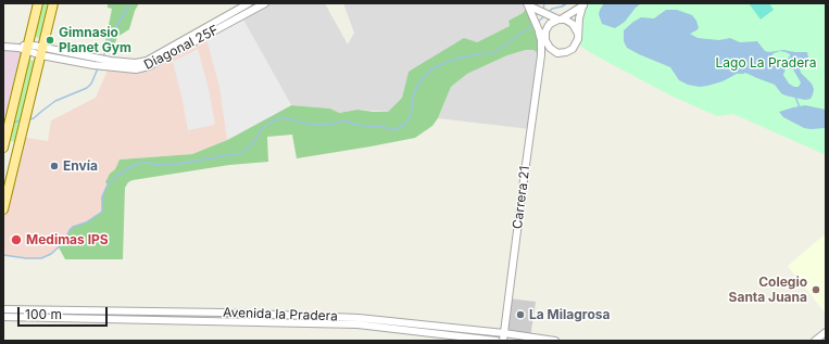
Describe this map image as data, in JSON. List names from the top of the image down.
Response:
{
  "streets": {
    "street": ["Diagonal 25F", "Carrera 21", "Avenida la Pradera"]
  },
  "crossings": [
    ["Carrera 21", "Avenida la Pradera"]
  ],
  "parks": ["Lago La Pradera"],
  "places": [
    "Gimnasio Planet Gym",
    "Envía",
    "Medimas IPS",
    "Colegio Santa Juana",
    "La Milagrosa"
  ],
  "scale_bar": "100 m"
}
